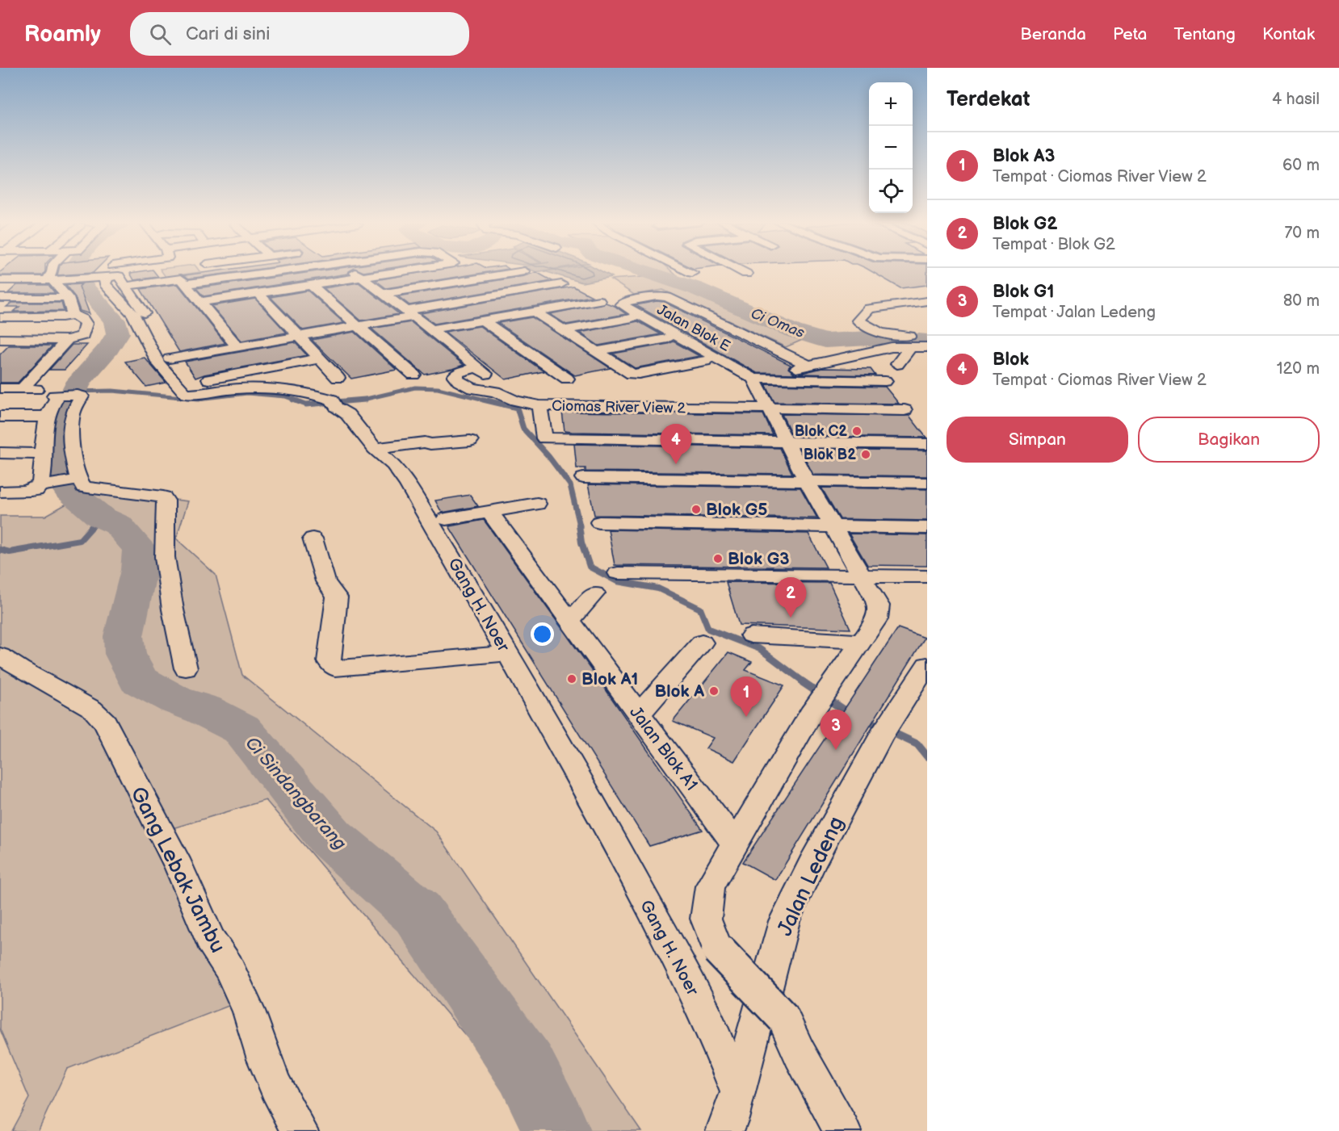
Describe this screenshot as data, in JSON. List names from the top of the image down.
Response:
{
  "streets": {
    "street": [
      "Jalan Blok E",
      "Ciomas River View 2",
      "Gang H. Noer",
      "Jalan Blok A1",
      "Gang Lebak Jambu",
      "Jalan Ledeng"
    ]
  },
  "crossings": [
    ["Gang H. Noer", "Jalan Ledeng"]
  ],
  "water": ["Ci Omas", "Ci Sindangbarang"],
  "places": [
    "Blok C2",
    "Blok B2",
    "Blok G5",
    "Blok G3",
    "Blok A1",
    "Blok A"
  ],
  "page": {
    "header": "Roamly",
    "search": "Cari di sini",
    "nav": [
      "Beranda",
      "Peta",
      "Tentang",
      "Kontak"
    ],
    "heading": ["Terdekat", "4 hasil"],
    "map_buttons": ["+", "−"],
    "list": [
      {
        "mark": "1",
        "name": "Blok A3",
        "note": "Tempat · Ciomas River View 2",
        "value": "60 m"
      },
      {
        "mark": "2",
        "name": "Blok G2",
        "note": "Tempat · Blok G2",
        "value": "70 m"
      },
      {
        "mark": "3",
        "name": "Blok G1",
        "note": "Tempat · Jalan Ledeng",
        "value": "80 m"
      },
      {
        "mark": "4",
        "name": "Blok",
        "note": "Tempat · Ciomas River View 2",
        "value": "120 m"
      }
    ],
    "buttons": ["Simpan", "Bagikan"],
    "pins": [
      "4",
      "2",
      "1",
      "3"
    ]
  }
}
